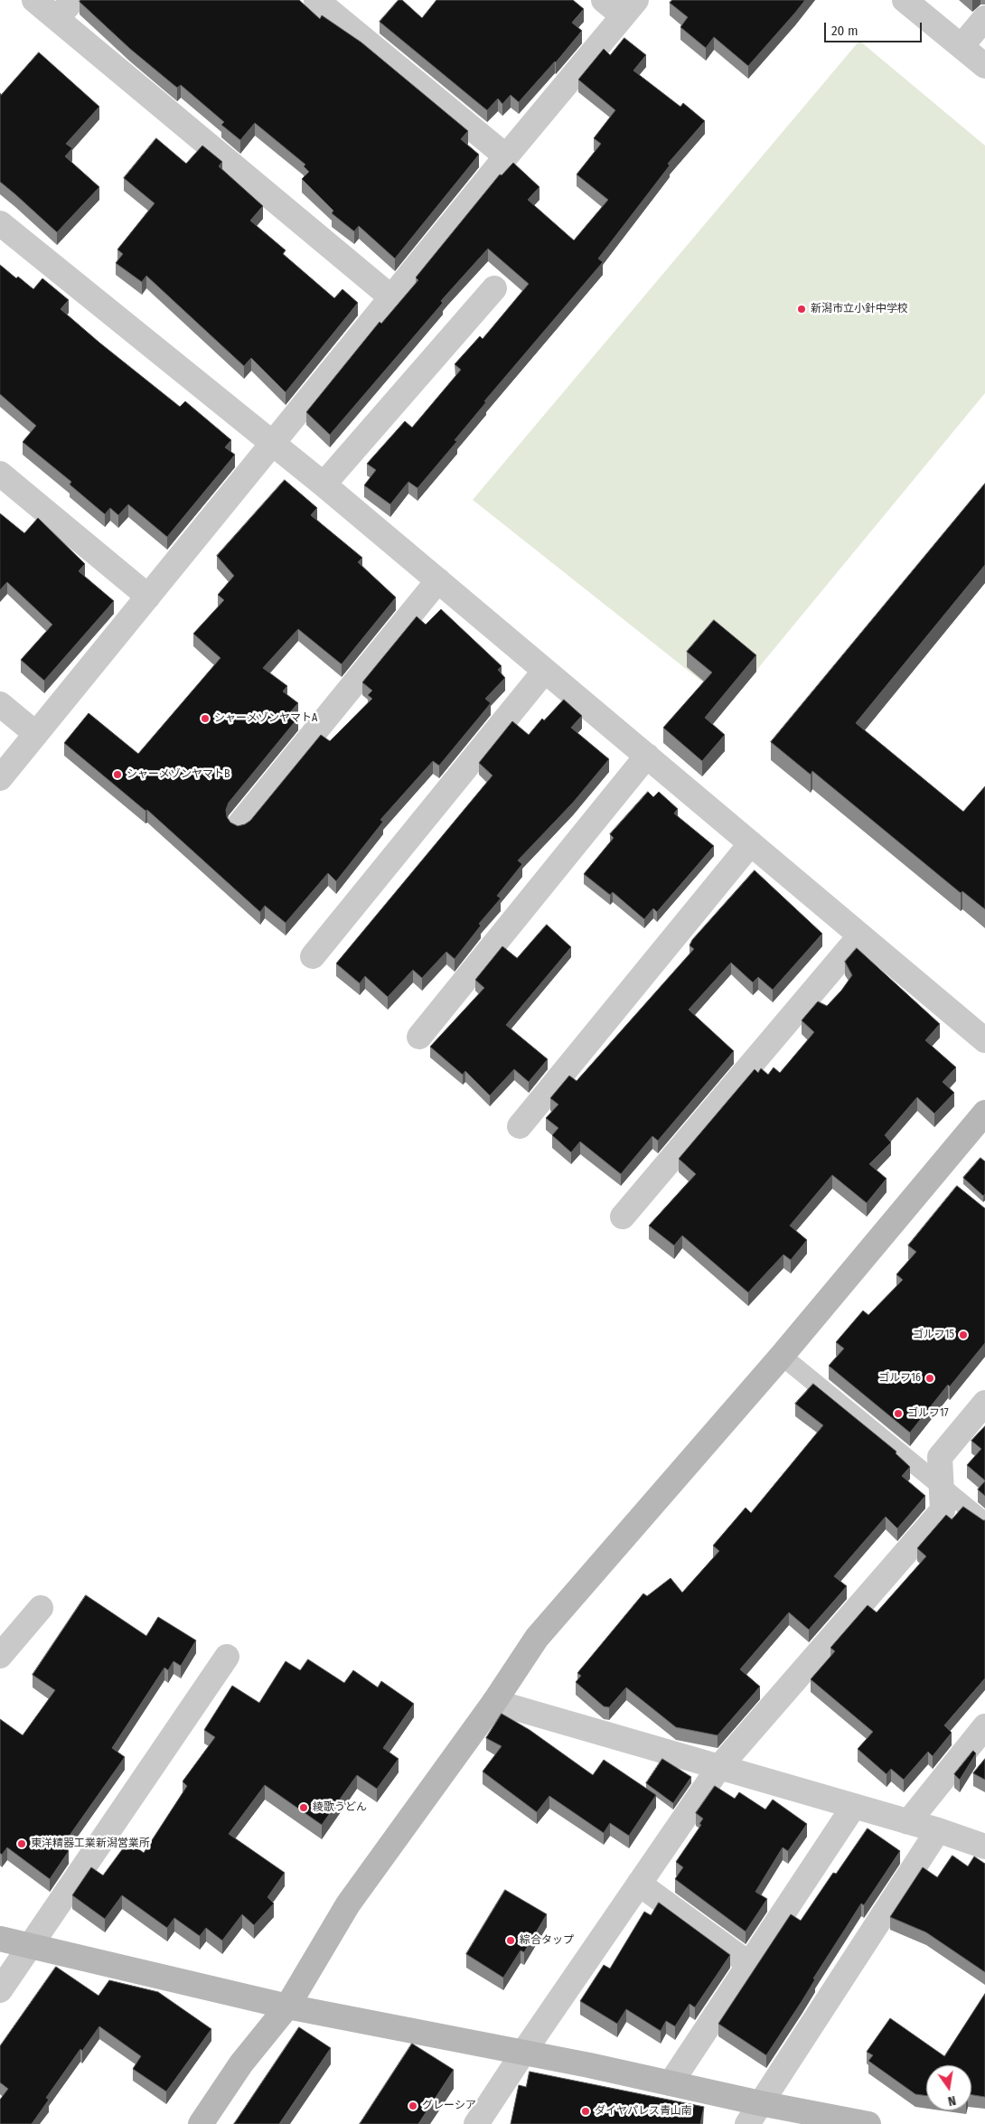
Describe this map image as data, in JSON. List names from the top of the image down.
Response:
{
  "places": [
    "新潟市立小針中学校",
    "シャーメゾンヤマトA",
    "シャーメゾンヤマトB",
    "ゴルフ15",
    "ゴルフ16",
    "ゴルフ17",
    "綾歌うどん",
    "東洋精器工業新潟営業所",
    "綜合タップ",
    "グレーシア",
    "ダイヤパレス青山南"
  ],
  "scale_bar": "20 m",
  "north": "bottom"
}
